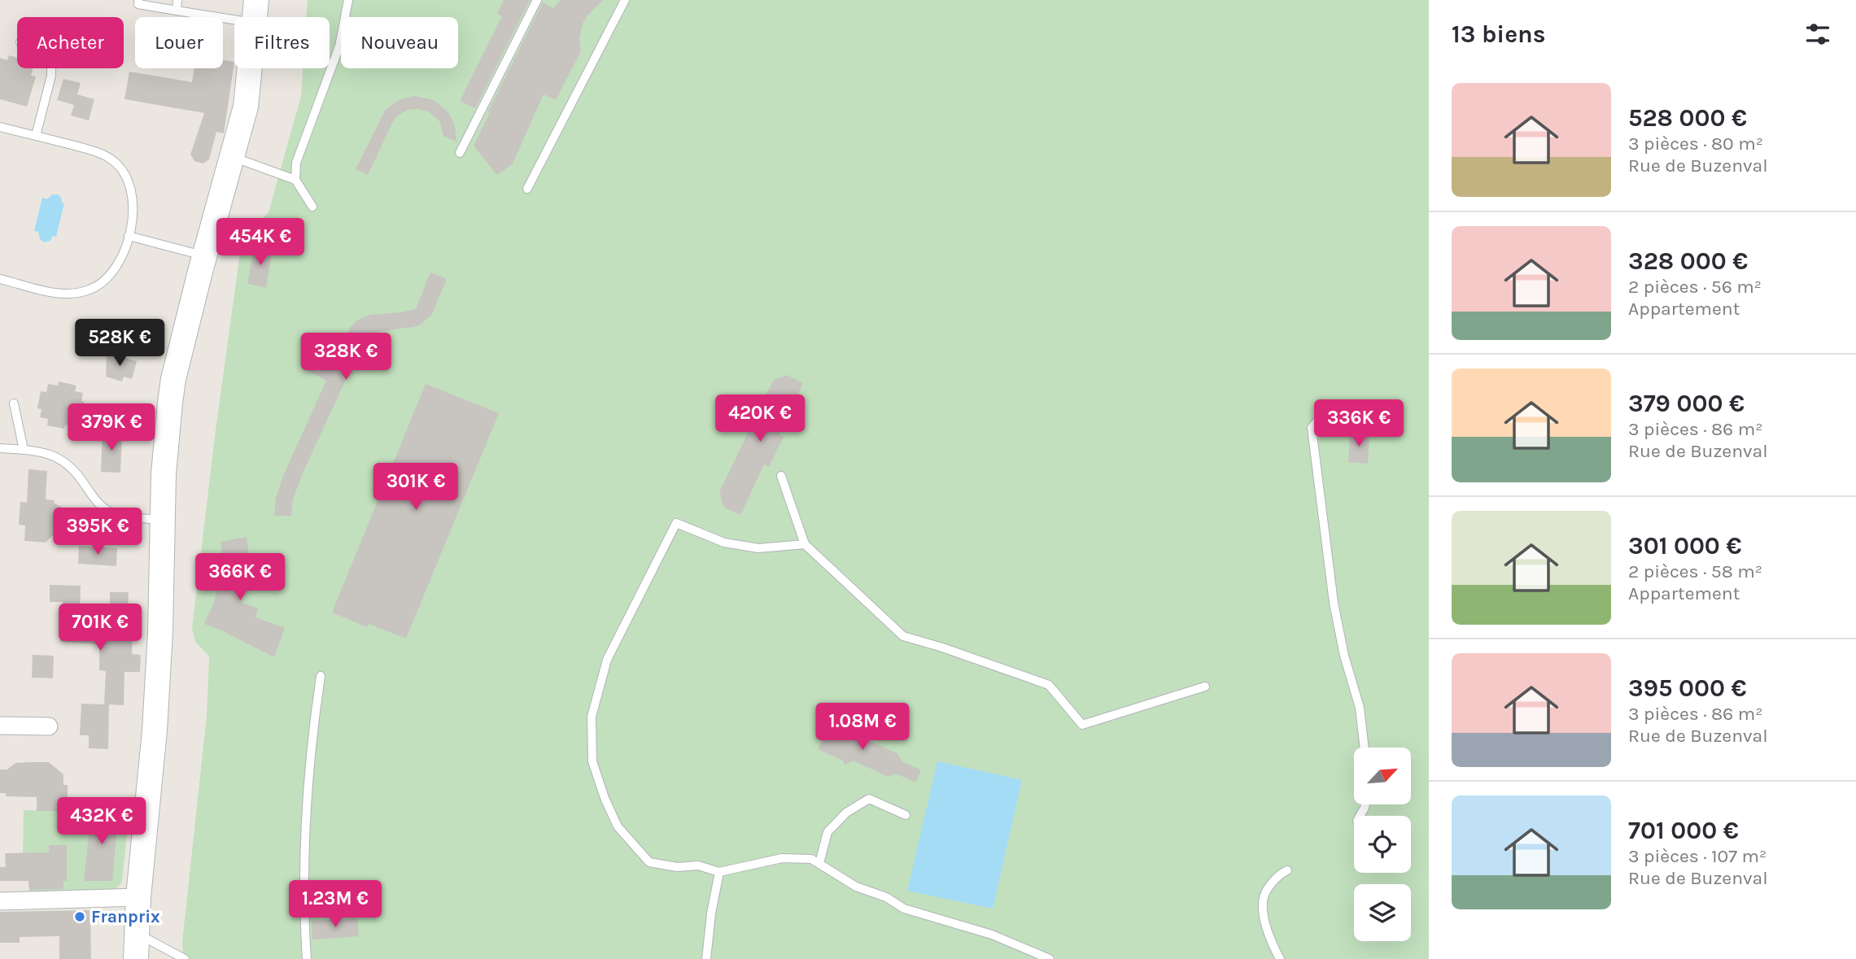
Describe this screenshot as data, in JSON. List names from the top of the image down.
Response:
{
  "places": ["Franprix"],
  "north": "top right",
  "page": {
    "heading": "13 biens",
    "chip": [
      "Acheter",
      "Louer",
      "Filtres",
      "Nouveau"
    ],
    "list": [
      {
        "name": "528 000 €",
        "note": "3 pièces · 80 m² · Rue de Buzenval"
      },
      {
        "name": "328 000 €",
        "note": "2 pièces · 56 m² · Appartement"
      },
      {
        "name": "379 000 €",
        "note": "3 pièces · 86 m² · Rue de Buzenval"
      },
      {
        "name": "301 000 €",
        "note": "2 pièces · 58 m² · Appartement"
      },
      {
        "name": "395 000 €",
        "note": "3 pièces · 86 m² · Rue de Buzenval"
      },
      {
        "name": "701 000 €",
        "note": "3 pièces · 107 m² · Rue de Buzenval"
      }
    ],
    "price": [
      "454K €",
      "528K €",
      "328K €",
      "420K €",
      "336K €",
      "379K €",
      "301K €",
      "395K €",
      "366K €",
      "701K €",
      "1.08M €",
      "432K €",
      "1.23M €"
    ]
  }
}
